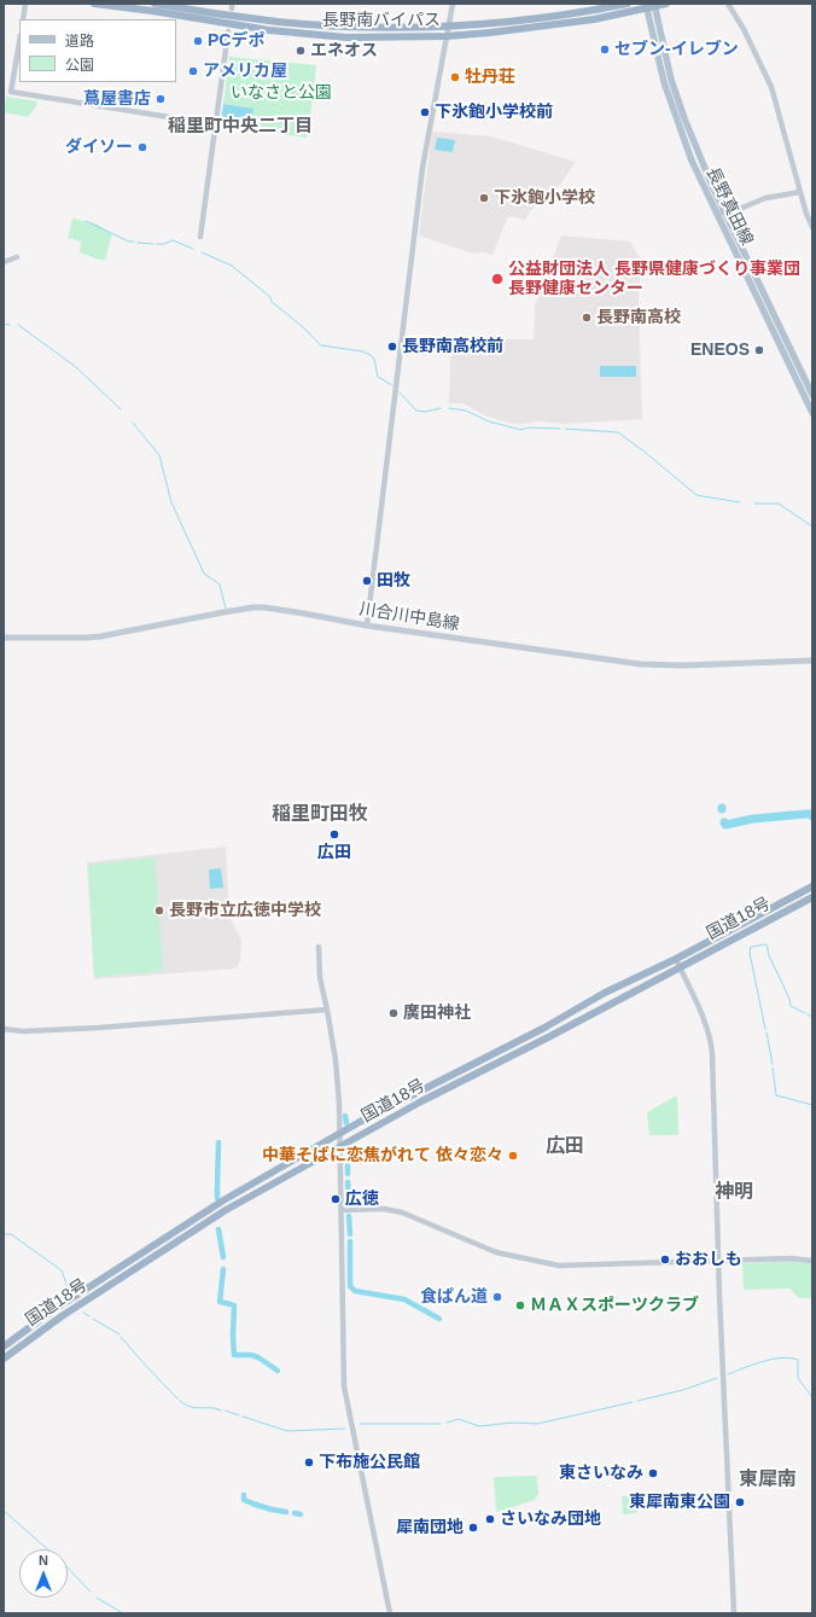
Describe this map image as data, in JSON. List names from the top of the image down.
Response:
{
  "streets": {
    "highway": ["長野南バイパス", "国道18号"],
    "main road": ["長野真田線", "川合川中島線"]
  },
  "crossings": [
    ["長野南バイパス", "長野真田線"]
  ],
  "districts": [
    "稲里町中央二丁目",
    "稲里町田牧",
    "広田",
    "神明",
    "東犀南"
  ],
  "parks": ["いなさと公園"],
  "places": [
    "PCデポ",
    "セブン-イレブン",
    "エネオス",
    "アメリカ屋",
    "牡丹荘",
    "蔦屋書店",
    "下氷鉋小学校前",
    "ダイソー",
    "下氷鉋小学校",
    "公益財団法人 長野県健康づくり事業団 長野健康センター",
    "長野南高校",
    "長野南高校前",
    "ENEOS",
    "田牧",
    "広田",
    "長野市立広徳中学校",
    "廣田神社",
    "中華そばに恋焦がれて 依々恋々",
    "広徳",
    "おおしも",
    "食ぱん道",
    "ＭＡＸスポーツクラブ",
    "下布施公民館",
    "東さいなみ",
    "東犀南東公園",
    "さいなみ団地",
    "犀南団地"
  ],
  "legend": ["道路", "公園"],
  "north": "top"
}
